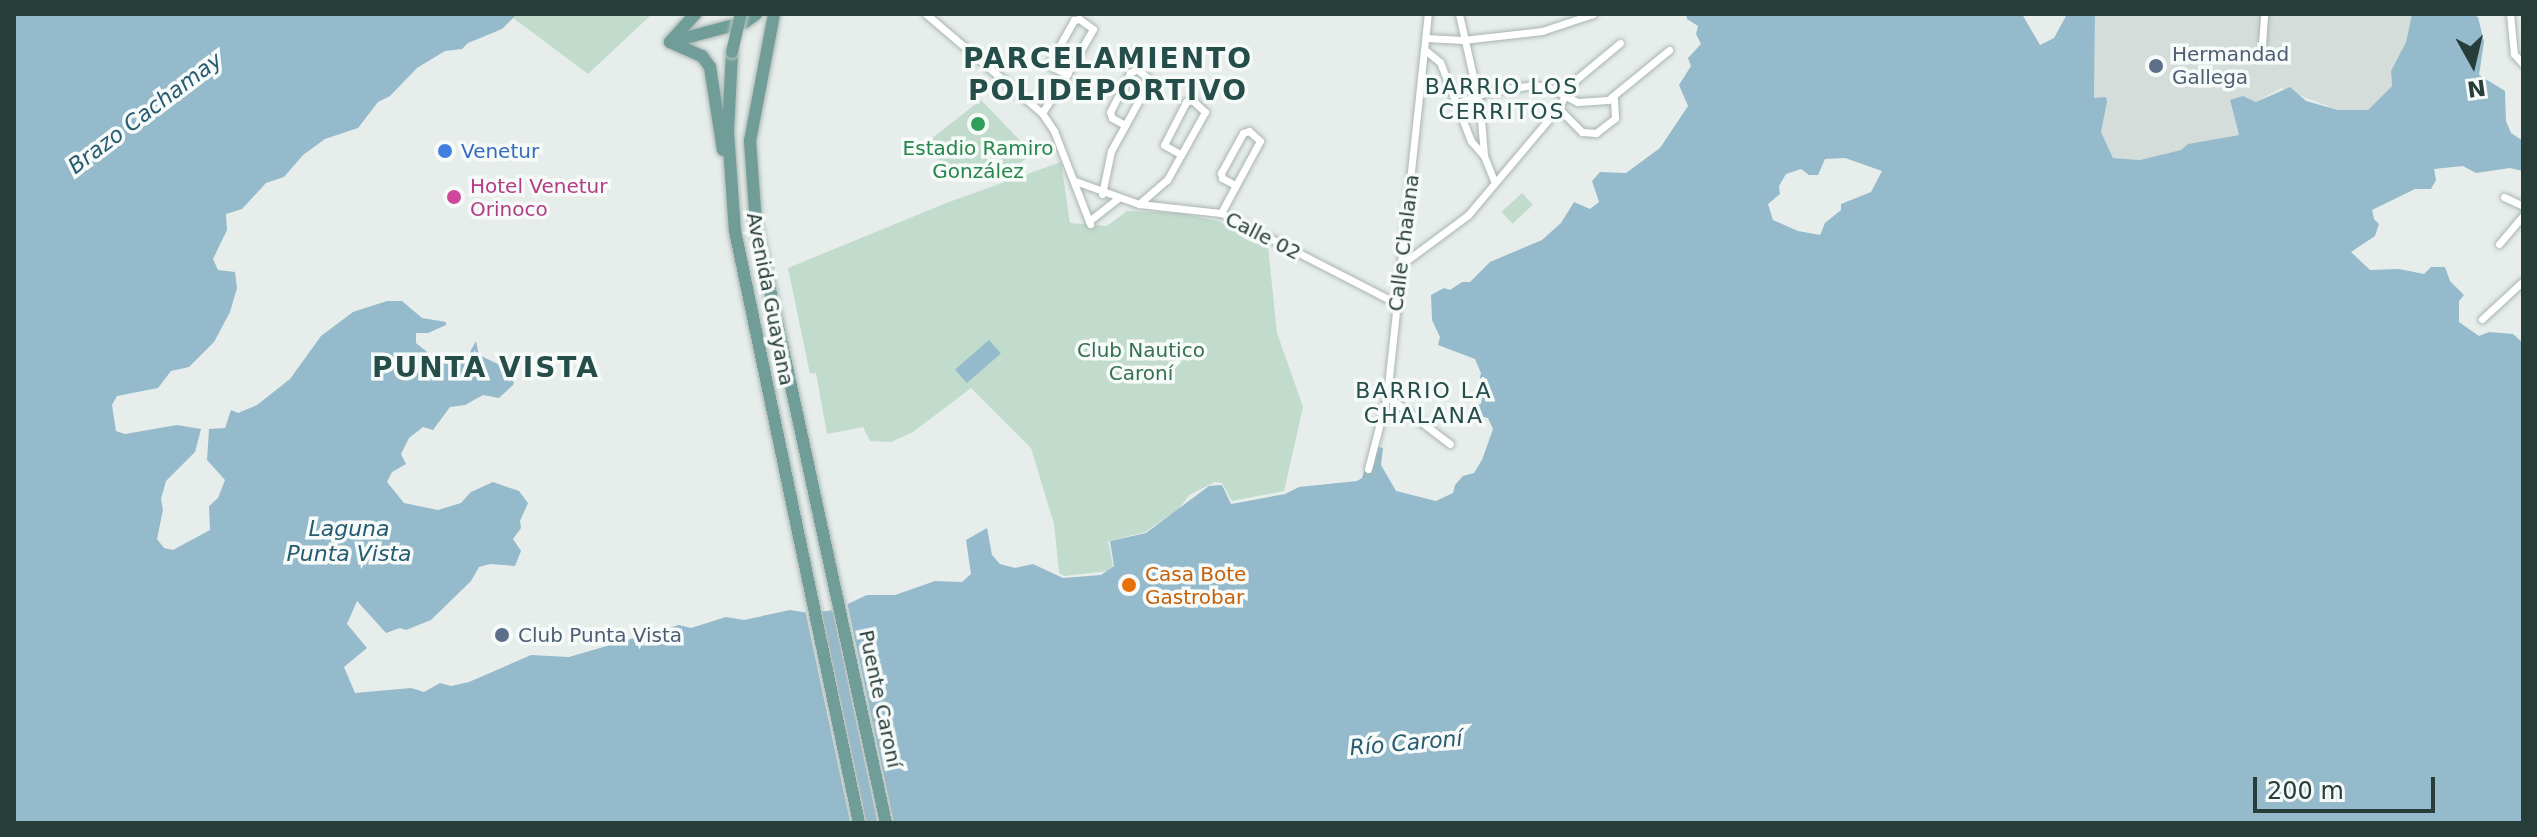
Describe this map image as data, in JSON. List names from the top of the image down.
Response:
{
  "streets": {
    "main road": ["Avenida Guayana", "Puente Caroní"],
    "street": ["Calle 02", "Calle Chalana"]
  },
  "crossings": [
    ["Calle 02", "Calle Chalana"],
    ["Avenida Guayana", "Puente Caroní"]
  ],
  "districts": [
    "PARCELAMIENTO POLIDEPORTIVO",
    "BARRIO LOS CERRITOS",
    "PUNTA VISTA",
    "BARRIO LA CHALANA"
  ],
  "water": ["Brazo Cachamay", "Laguna Punta Vista", "Río Caroní"],
  "parks": ["Club Nautico Caroní"],
  "places": [
    "Hermandad Gallega",
    "Estadio Ramiro González",
    "Venetur",
    "Hotel Venetur Orinoco",
    "Casa Bote Gastrobar",
    "Club Punta Vista"
  ],
  "scale_bar": "200 m",
  "north": "bottom"
}
